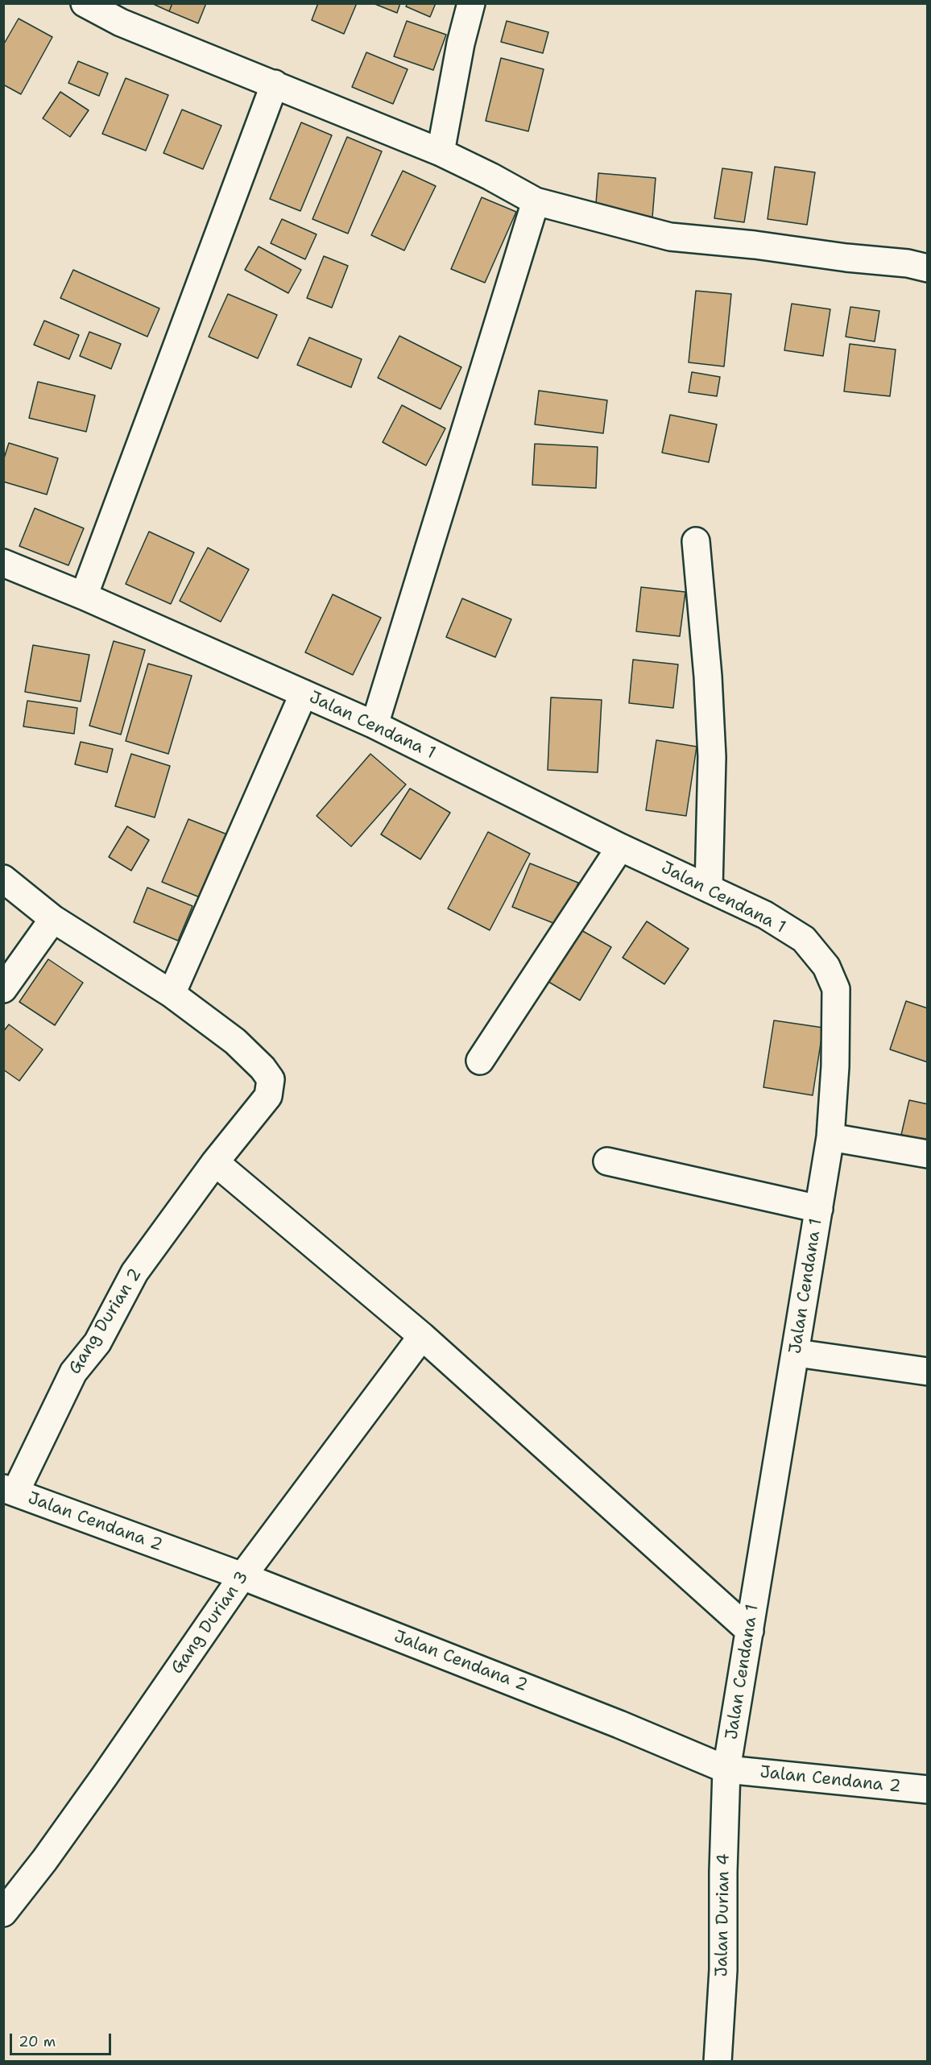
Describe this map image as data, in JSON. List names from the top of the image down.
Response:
{
  "streets": {
    "street": [
      "Jalan Cendana 1",
      "Gang Durian 2",
      "Jalan Cendana 2",
      "Gang Durian 3",
      "Jalan Durian 4"
    ]
  },
  "crossings": [
    ["Jalan Cendana 1", "Jalan Cendana 2"],
    ["Jalan Cendana 1", "Jalan Durian 4"],
    ["Gang Durian 2", "Jalan Cendana 2"],
    ["Jalan Cendana 2", "Gang Durian 3"],
    ["Jalan Cendana 2", "Jalan Durian 4"]
  ],
  "scale_bar": "20 m"
}
